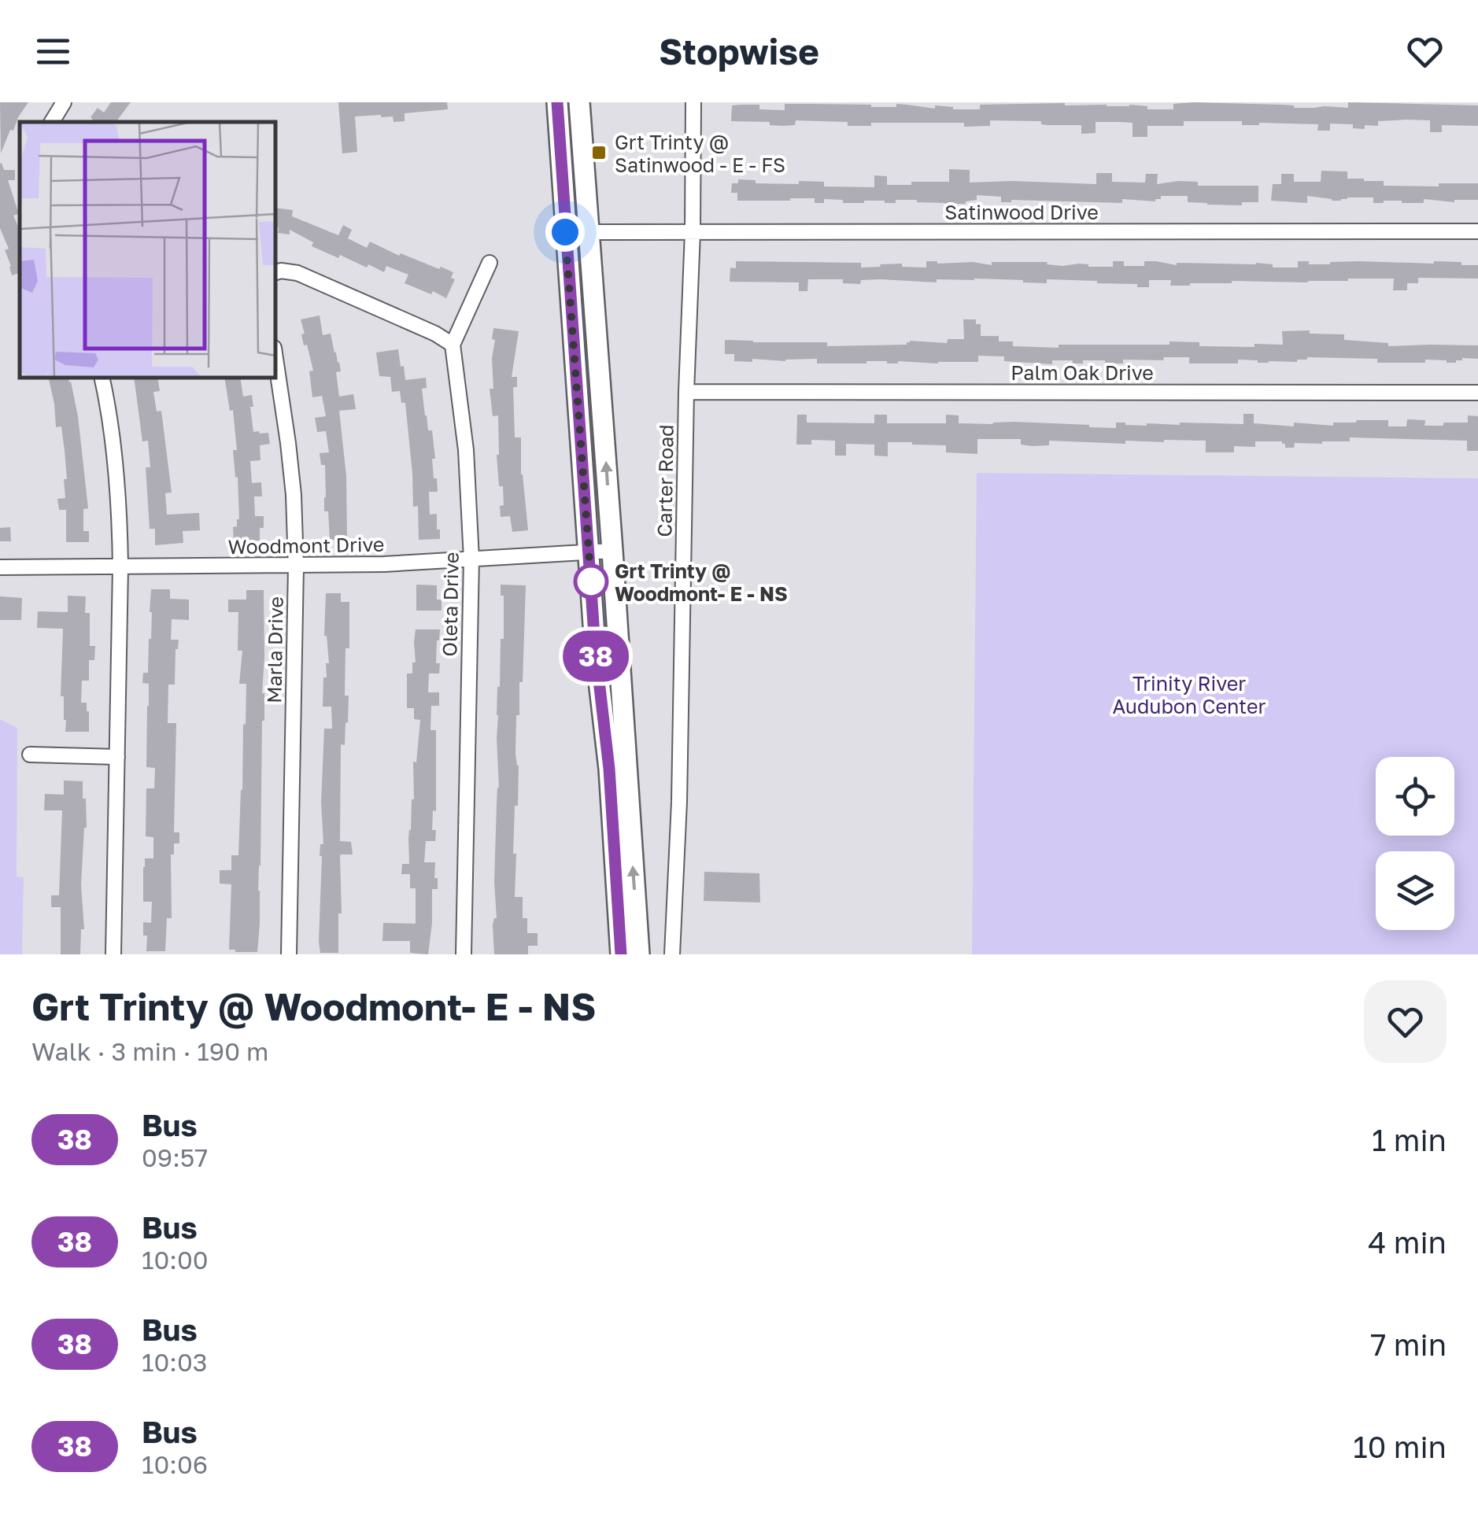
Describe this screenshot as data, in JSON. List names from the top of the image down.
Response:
{
  "streets": {
    "street": [
      "Satinwood Drive",
      "Palm Oak Drive",
      "Carter Road",
      "Woodmont Drive",
      "Oleta Drive",
      "Marla Drive"
    ]
  },
  "crossings": [
    ["Satinwood Drive", "Carter Road"],
    ["Palm Oak Drive", "Carter Road"],
    ["Woodmont Drive", "Oleta Drive"],
    ["Woodmont Drive", "Marla Drive"]
  ],
  "parks": ["Trinity River Audubon Center"],
  "places": {
    "transit": ["Grt Trinty @ Satinwood - E - FS"],
    "other": ["Grt Trinty @ Woodmont- E - NS"]
  },
  "lines": ["bus line 38"],
  "page": {
    "header": "Stopwise",
    "on_map": "38",
    "heading": ["Grt Trinty @ Woodmont- E - NS", "Walk · 3 min · 190 m"],
    "list": [
      {
        "mark": "38",
        "name": "Bus",
        "note": "09:57",
        "value": "1 min"
      },
      {
        "mark": "38",
        "name": "Bus",
        "note": "10:00",
        "value": "4 min"
      },
      {
        "mark": "38",
        "name": "Bus",
        "note": "10:03",
        "value": "7 min"
      },
      {
        "mark": "38",
        "name": "Bus",
        "note": "10:06",
        "value": "10 min"
      }
    ]
  }
}
